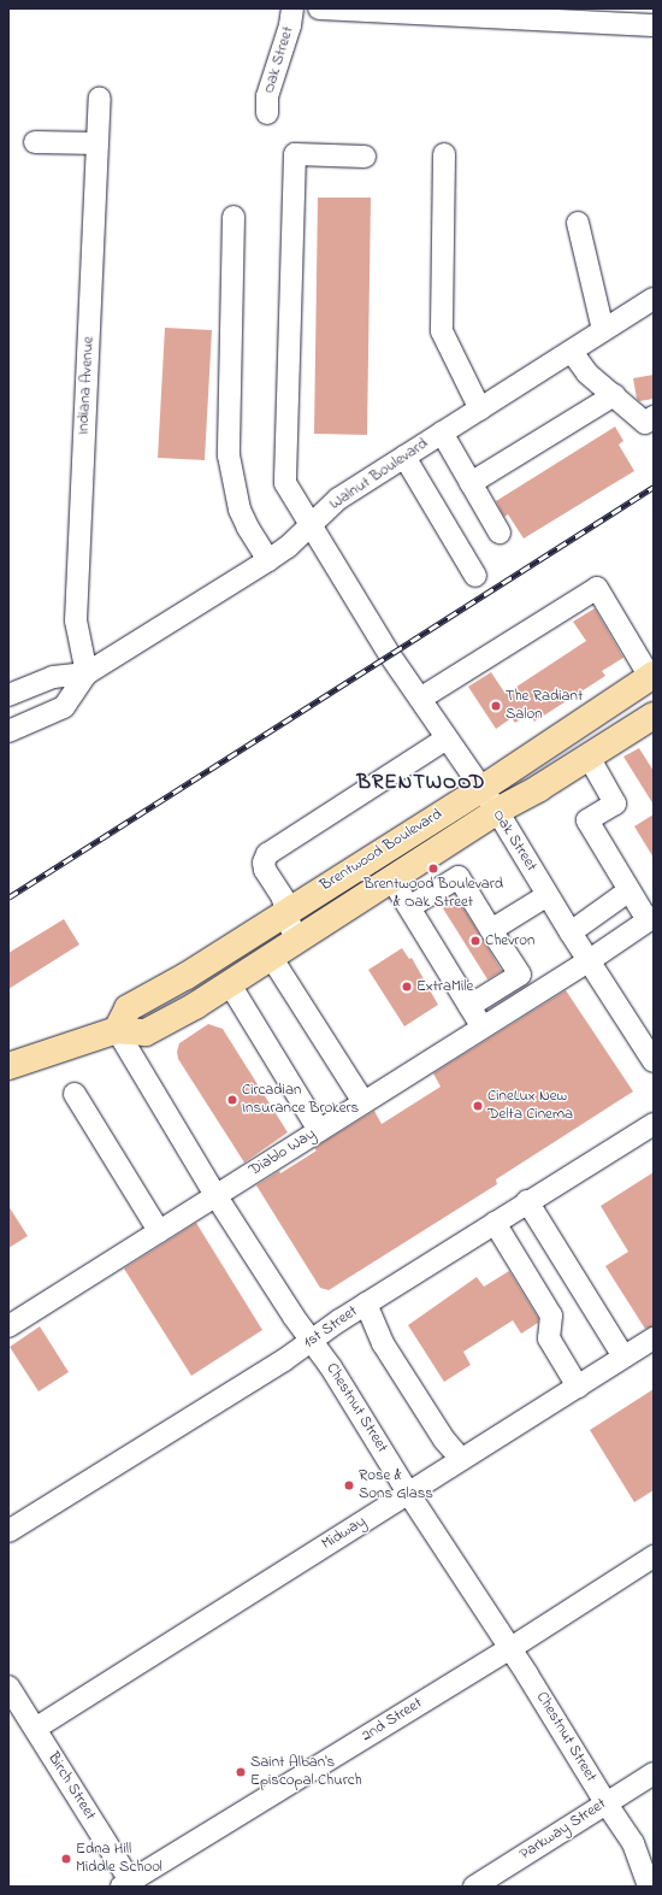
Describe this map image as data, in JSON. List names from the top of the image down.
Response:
{
  "streets": {
    "main road": ["Brentwood Boulevard"],
    "street": [
      "Oak Street",
      "Indiana Avenue",
      "Walnut Boulevard",
      "Diablo Way",
      "1st Street",
      "Chestnut Street",
      "Midway",
      "2nd Street",
      "Birch Street",
      "Parkway Street"
    ]
  },
  "crossings": [
    ["Oak Street", "Walnut Boulevard"],
    ["Oak Street", "Brentwood Boulevard"],
    ["Oak Street", "Diablo Way"],
    ["Indiana Avenue", "Walnut Boulevard"],
    ["Brentwood Boulevard", "Chestnut Street"],
    ["Diablo Way", "Chestnut Street"],
    ["1st Street", "Chestnut Street"],
    ["Chestnut Street", "Midway"],
    ["Chestnut Street", "2nd Street"],
    ["Chestnut Street", "Parkway Street"],
    ["Midway", "Birch Street"],
    ["2nd Street", "Birch Street"]
  ],
  "districts": ["BRENTWOOD"],
  "places": [
    "The Radiant Salon",
    "Brentwood Boulevard & Oak Street",
    "Chevron",
    "ExtraMile",
    "Circadian Insurance Brokers",
    "CineLux New Delta Cinema",
    "Rose & Sons Glass",
    "Saint Alban's Episcopal Church",
    "Edna Hill Middle School"
  ]
}
